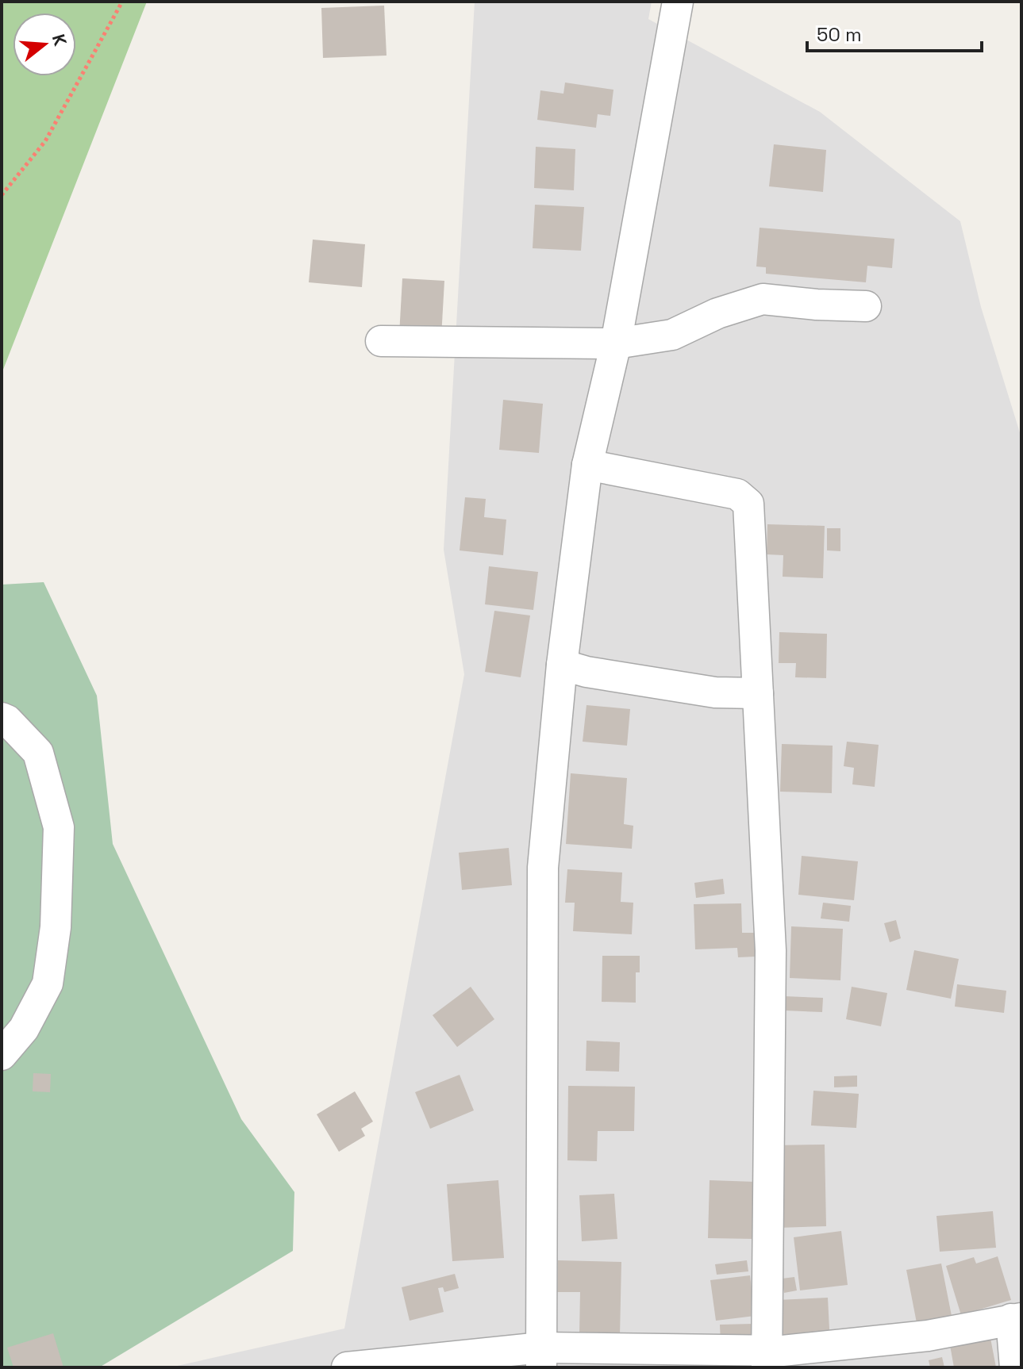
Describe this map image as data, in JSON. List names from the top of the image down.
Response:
{
  "scale_bar": "50 m",
  "north": "right"
}
